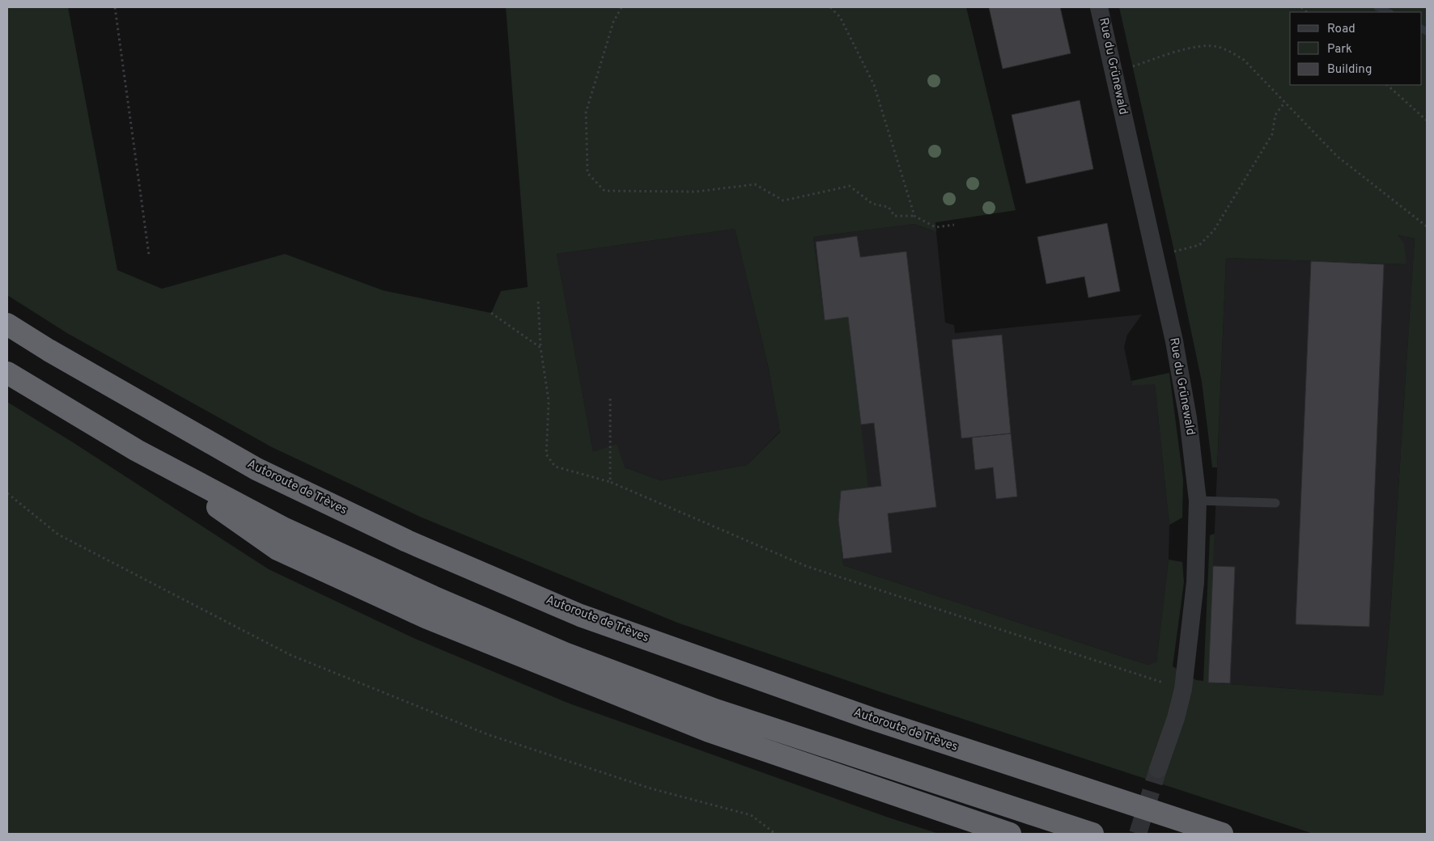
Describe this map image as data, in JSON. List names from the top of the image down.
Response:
{
  "streets": {
    "highway": ["Autoroute de Trèves"],
    "street": ["Rue du Grünewald"]
  },
  "legend": ["Road", "Park", "Building"]
}
